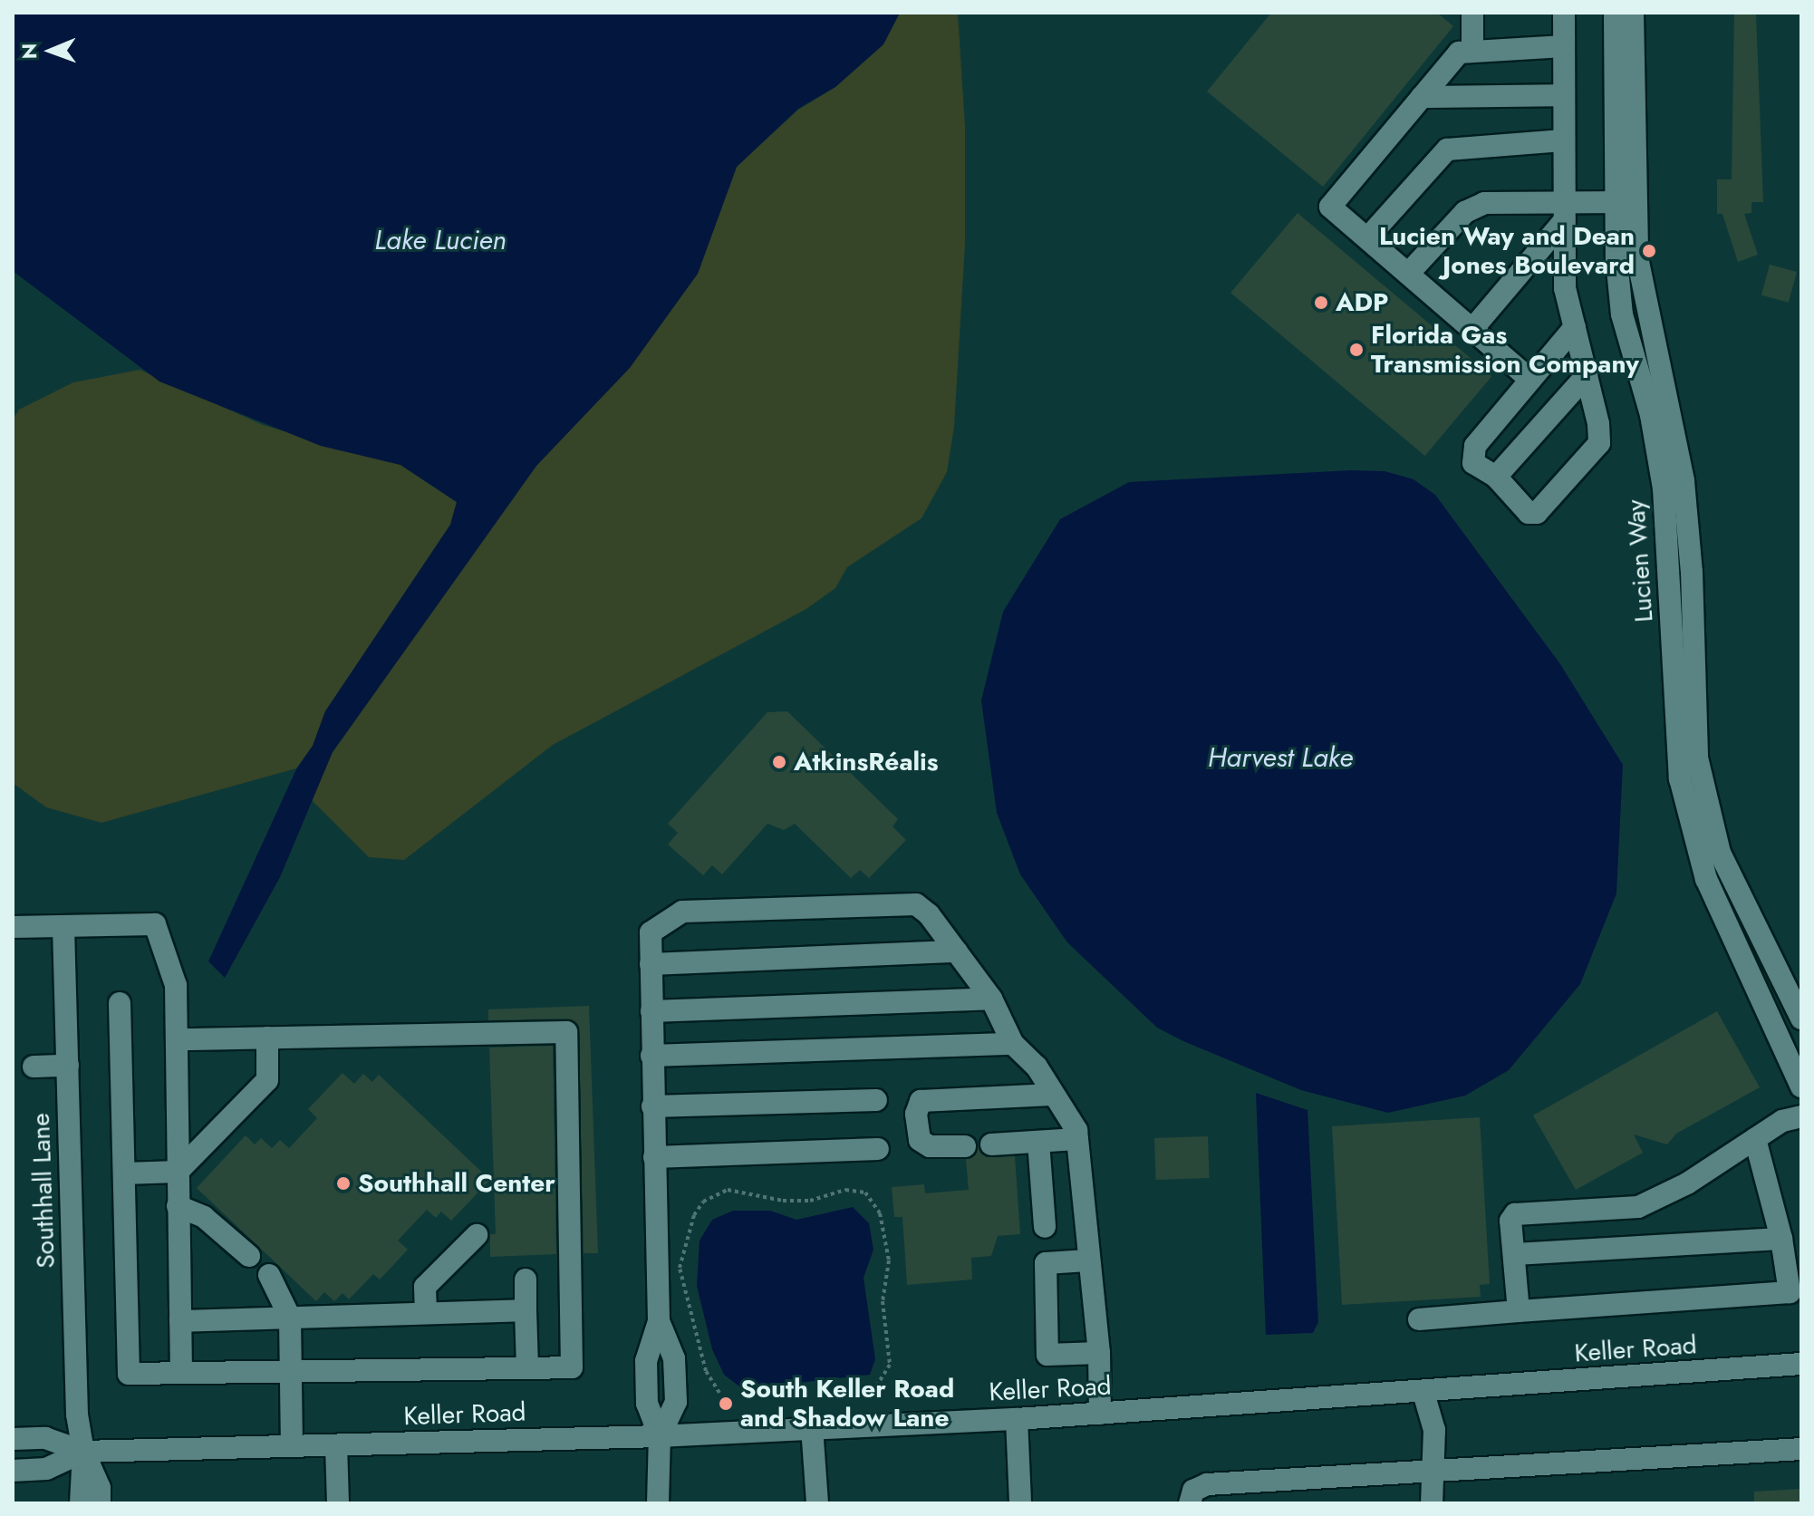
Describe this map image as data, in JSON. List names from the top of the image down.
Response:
{
  "streets": {
    "street": ["Lucien Way", "Southhall Lane", "Keller Road"]
  },
  "crossings": [
    ["Southhall Lane", "Keller Road"]
  ],
  "water": ["Lake Lucien", "Harvest Lake"],
  "places": [
    "Lucien Way and Dean Jones Boulevard",
    "ADP",
    "Florida Gas Transmission Company",
    "AtkinsRéalis",
    "Southhall Center",
    "South Keller Road and Shadow Lane"
  ],
  "north": "left"
}
